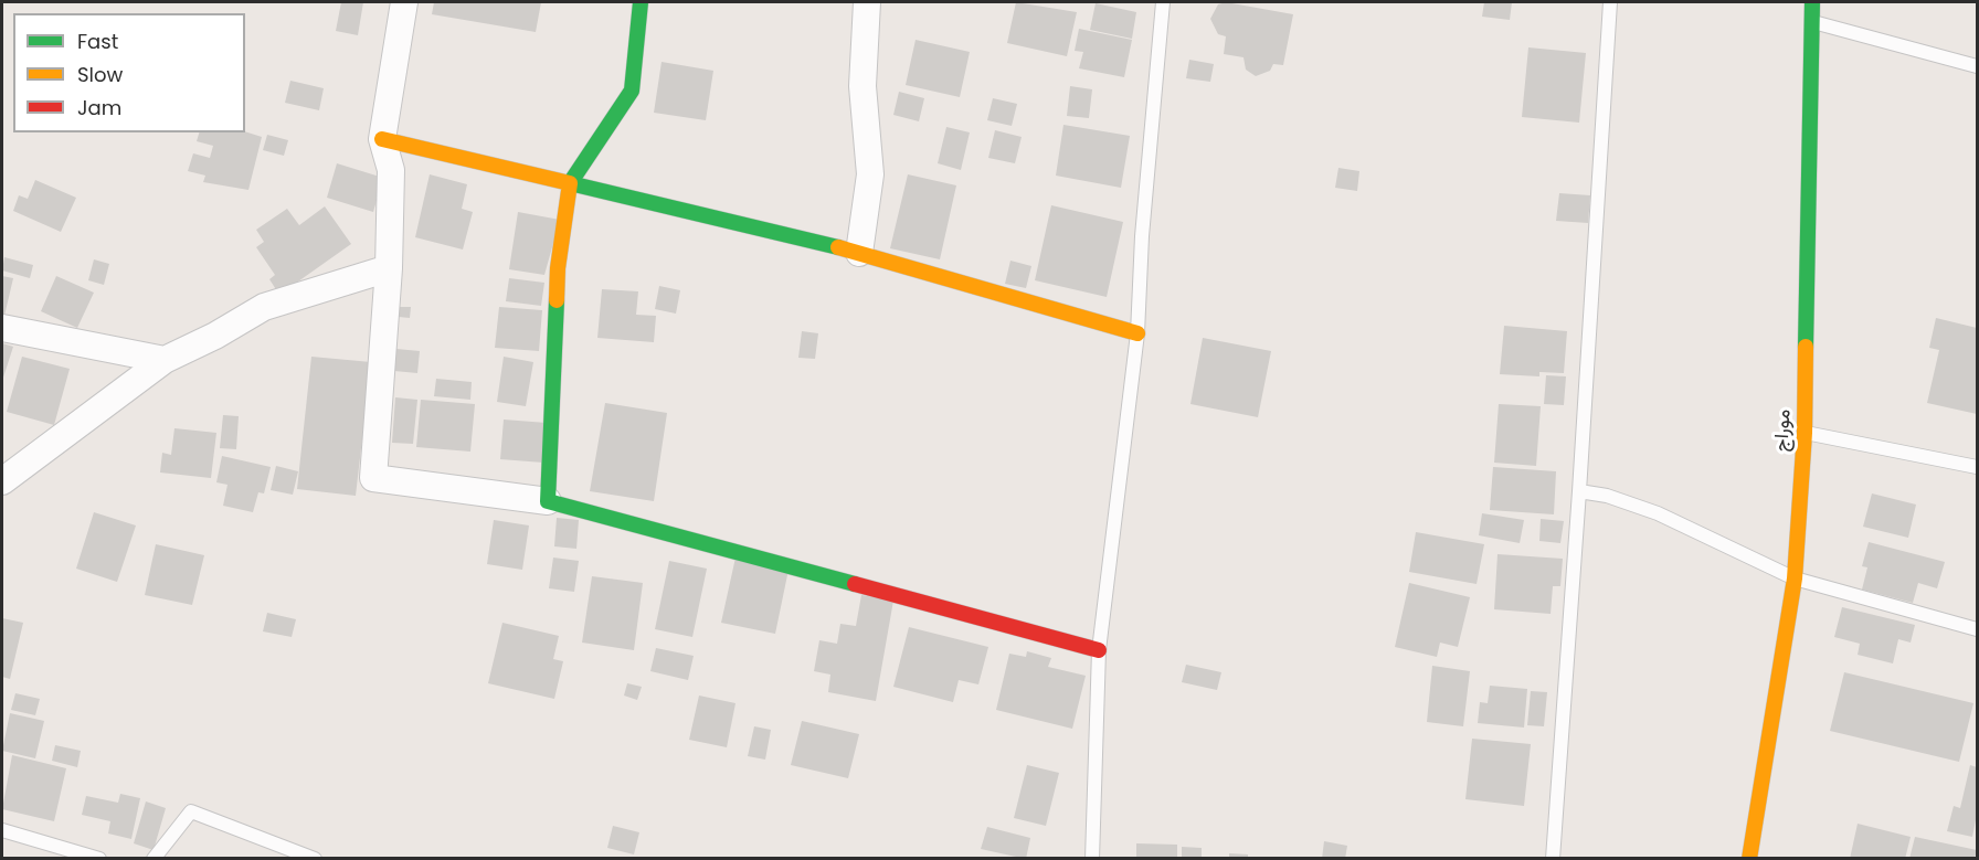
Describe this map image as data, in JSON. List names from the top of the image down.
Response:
{
  "streets": {
    "street": ["موراج"]
  },
  "legend": ["Fast", "Slow", "Jam"]
}
